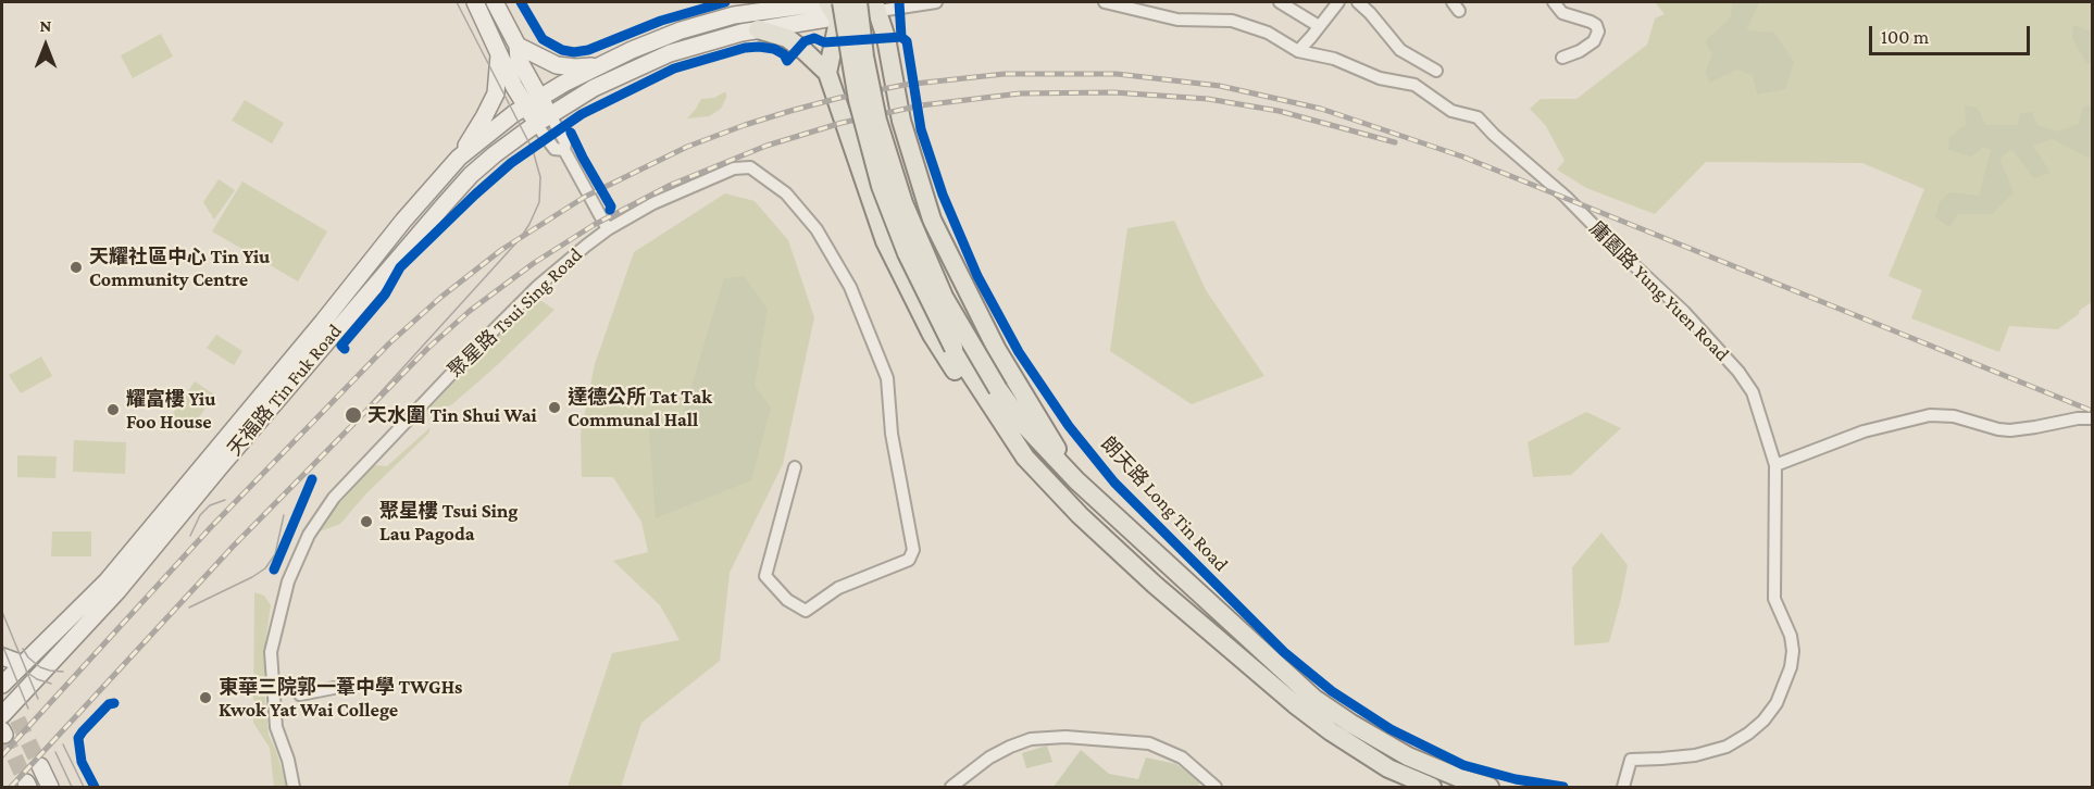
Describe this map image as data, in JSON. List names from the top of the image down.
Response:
{
  "streets": {
    "main road": ["天福路 Tin Fuk Road", "朗天路 Long Tin Road"],
    "street": ["庸園路 Yung Yuen Road", "聚星路 Tsui Sing Road"]
  },
  "crossings": [
    ["天福路 Tin Fuk Road", "朗天路 Long Tin Road"]
  ],
  "places": [
    "天耀社區中心 Tin Yiu Community Centre",
    "達德公所 Tat Tak Communal Hall",
    "耀富樓 Yiu Foo House",
    "天水圍 Tin Shui Wai",
    "聚星樓 Tsui Sing Lau Pagoda",
    "東華三院郭一葦中學 TWGHs Kwok Yat Wai College"
  ],
  "scale_bar": "100 m",
  "north": "top"
}
